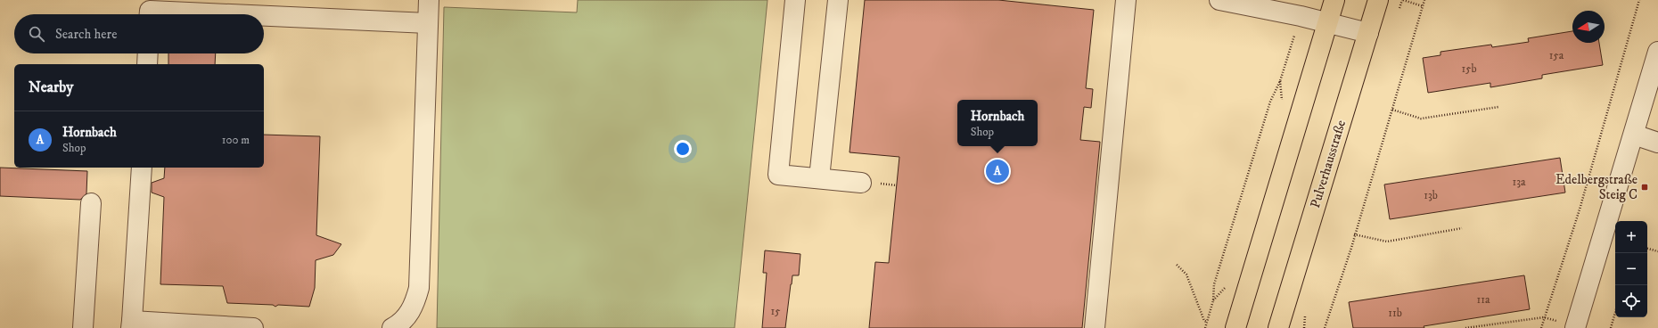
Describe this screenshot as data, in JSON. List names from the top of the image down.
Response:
{
  "streets": {
    "main road": ["Pulverhausstraße"]
  },
  "places": {
    "transit": ["Edelbergstraße Steig C"]
  },
  "house_numbers": [
    "15a",
    "15b",
    "13a",
    "13b",
    "11a",
    "15",
    "11b"
  ],
  "north": "left",
  "page": {
    "search": "Search here",
    "heading": "Nearby",
    "popup": ["Hornbach", "Shop"],
    "list": [
      {
        "mark": "A",
        "name": "Hornbach",
        "note": "Shop",
        "value": "100 m"
      }
    ],
    "pins": "A",
    "map_buttons": ["+", "−"]
  }
}
